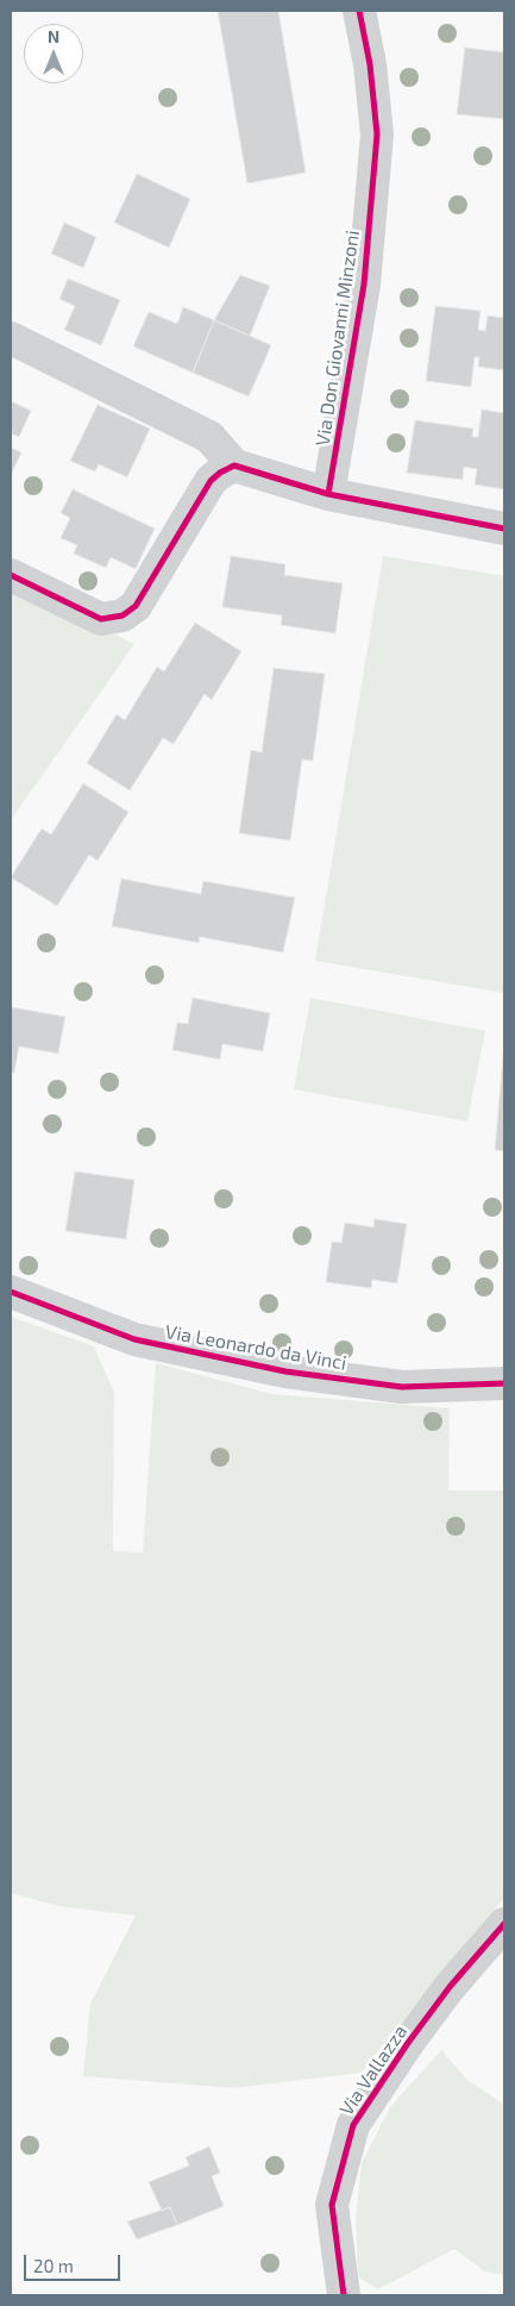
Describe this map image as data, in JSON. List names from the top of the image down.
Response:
{
  "streets": {
    "street": ["Via Don Giovanni Minzoni", "Via Leonardo da Vinci", "Via Vallazza"]
  },
  "scale_bar": "20 m",
  "north": "top"
}
